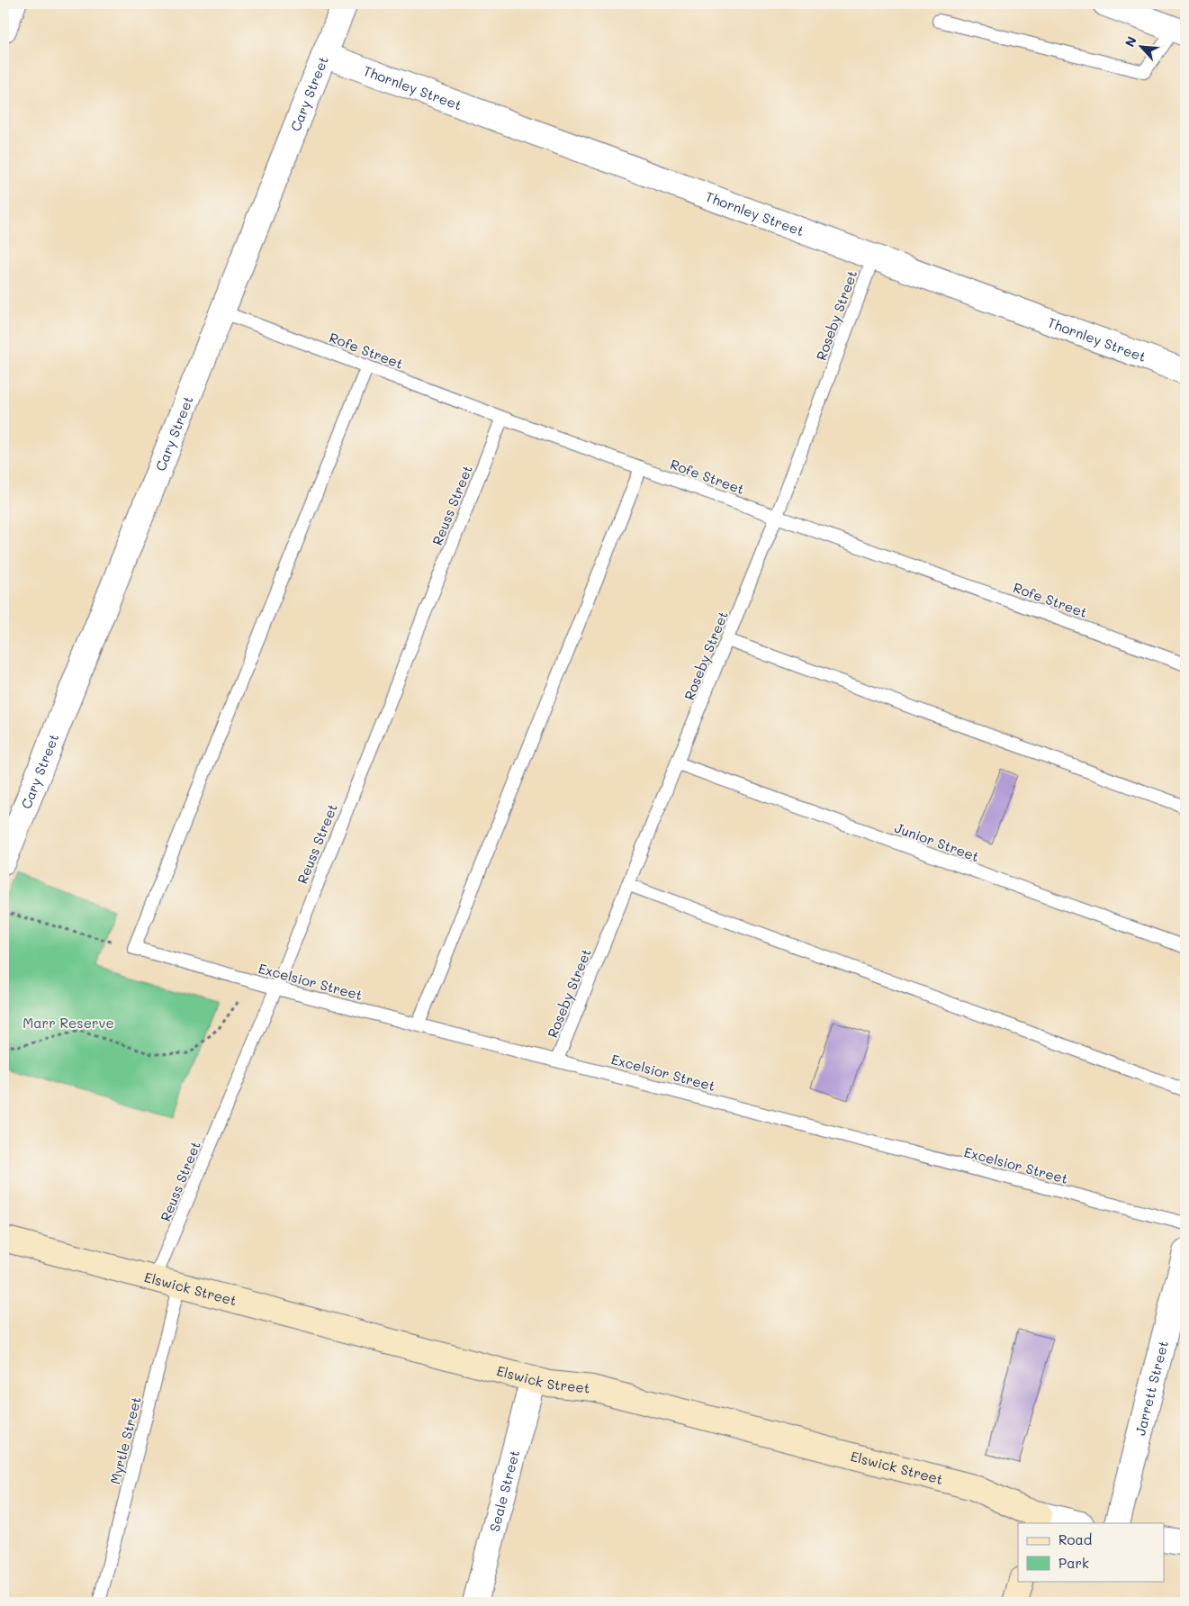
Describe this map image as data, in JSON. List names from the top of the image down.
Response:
{
  "streets": {
    "street": [
      "Thornley Street",
      "Cary Street",
      "Elswick Street",
      "Jarrett Street",
      "Seale Street"
    ],
    "lane": [
      "Roseby Street",
      "Rofe Street",
      "Reuss Street",
      "Junior Street",
      "Excelsior Street",
      "Myrtle Street"
    ]
  },
  "crossings": [
    ["Thornley Street", "Cary Street"],
    ["Thornley Street", "Roseby Street"],
    ["Cary Street", "Rofe Street"],
    ["Roseby Street", "Rofe Street"],
    ["Roseby Street", "Junior Street"],
    ["Roseby Street", "Excelsior Street"],
    ["Rofe Street", "Reuss Street"],
    ["Reuss Street", "Excelsior Street"],
    ["Reuss Street", "Elswick Street"],
    ["Elswick Street", "Myrtle Street"],
    ["Elswick Street", "Seale Street"]
  ],
  "parks": ["Marr Reserve"],
  "legend": ["Road", "Park"],
  "north": "top left"
}
